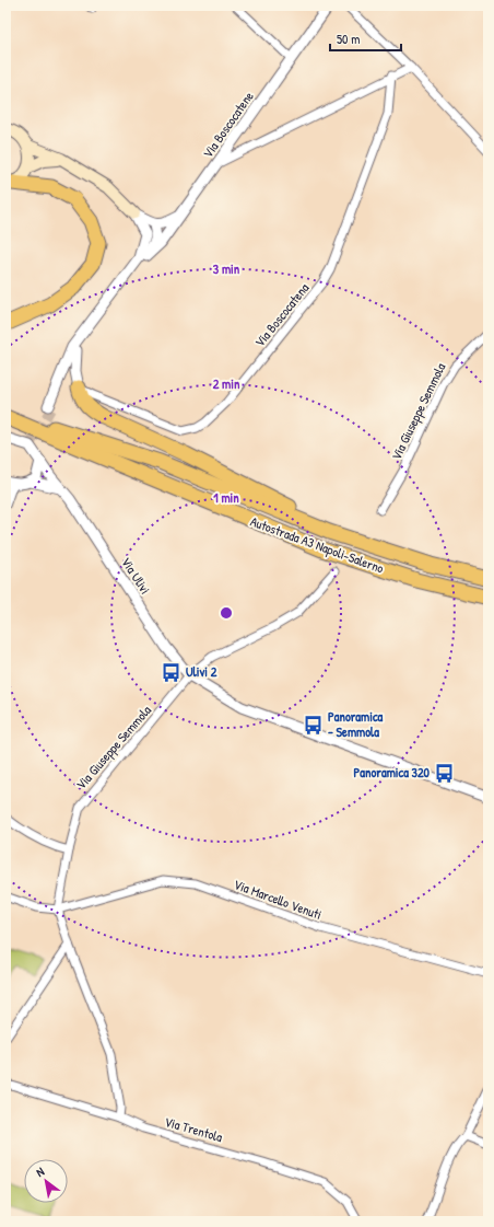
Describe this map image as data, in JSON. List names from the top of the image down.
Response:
{
  "streets": {
    "highway": ["Autostrada A3 Napoli-Salerno"],
    "street": [
      "Via Boscocatene",
      "Via Boscocatena",
      "Via Giuseppe Semmola",
      "Via Ulivi",
      "Via Marcello Venuti",
      "Via Trentola"
    ]
  },
  "crossings": [
    ["Via Giuseppe Semmola", "Via Ulivi"],
    ["Via Giuseppe Semmola", "Via Marcello Venuti"],
    ["Via Giuseppe Semmola", "Via Trentola"]
  ],
  "places": {
    "bus stop": ["Ulivi 2", "Panoramica - Semmola", "Panoramica 320"]
  },
  "scale_bar": "50 m",
  "north": "top left",
  "rings": ["3 min", "2 min", "1 min"]
}
